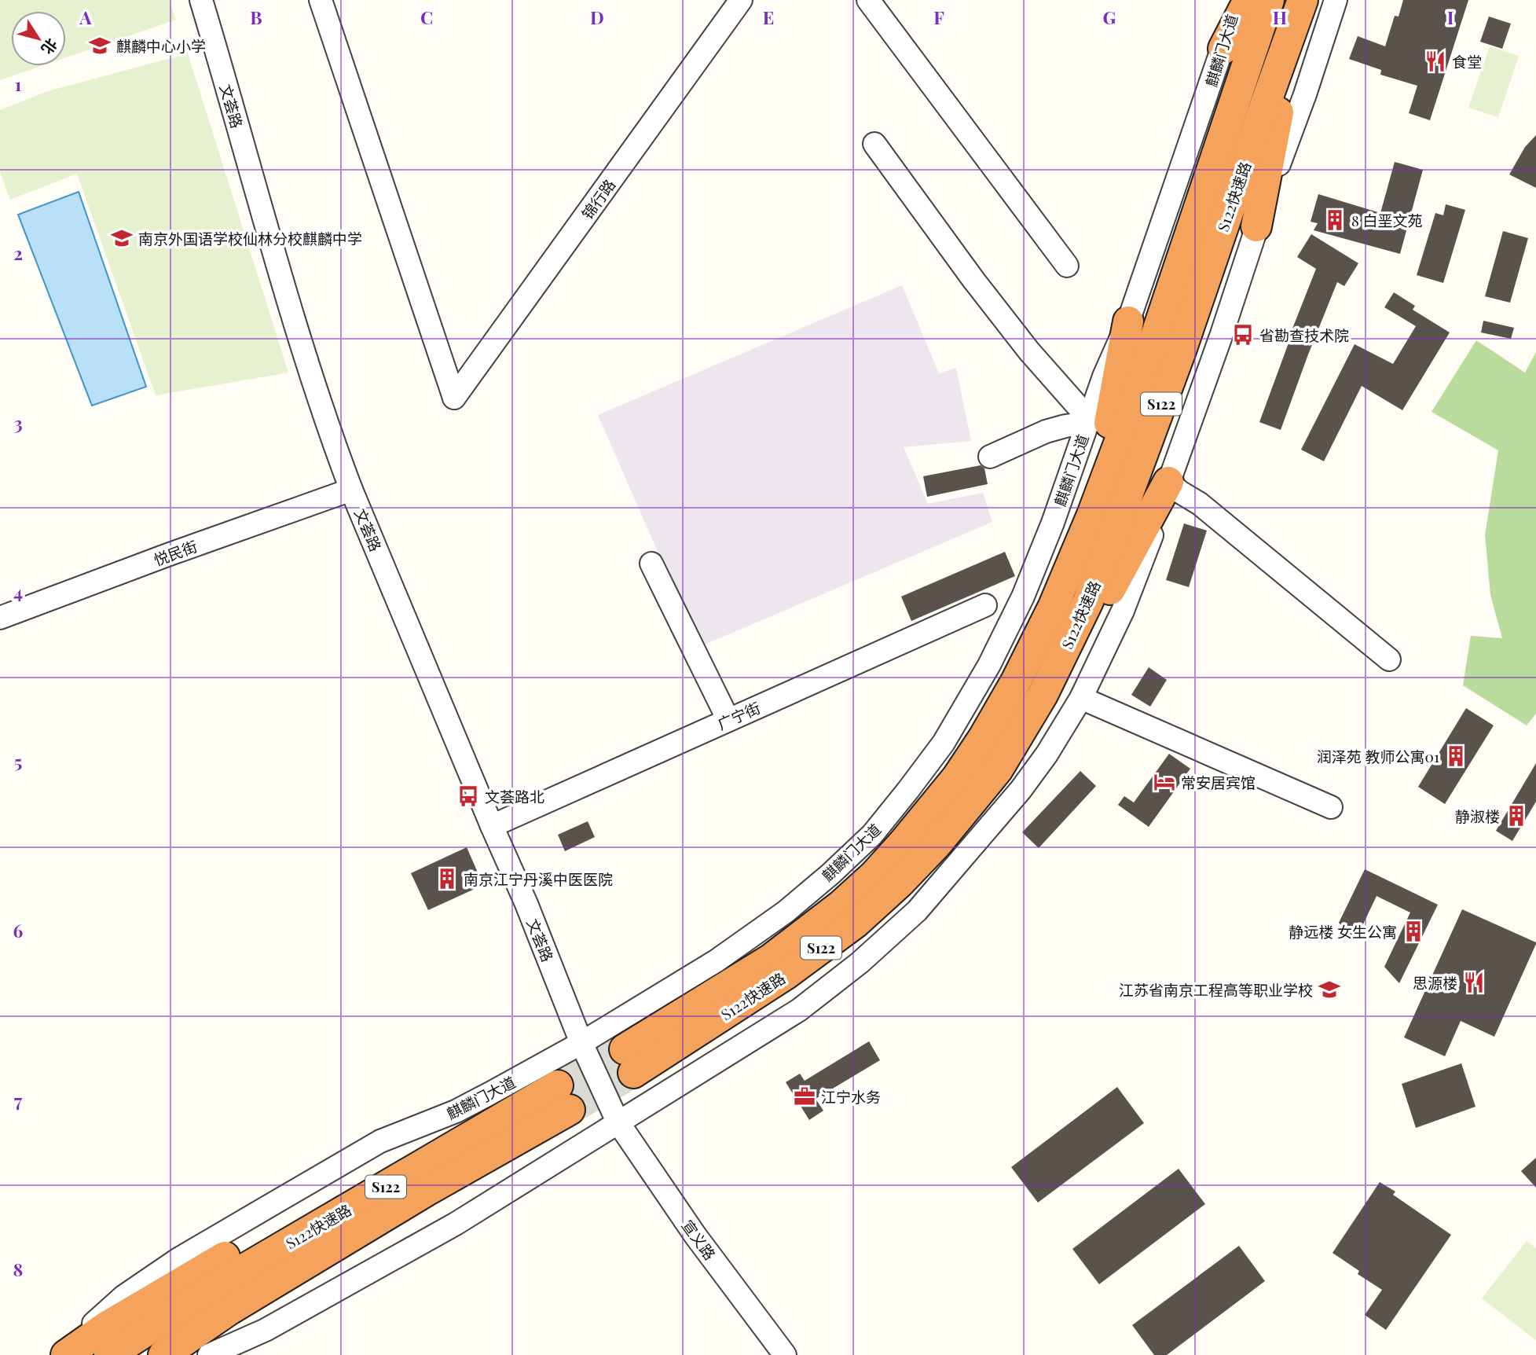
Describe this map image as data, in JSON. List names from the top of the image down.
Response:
{
  "streets": {
    "highway": ["S122快速路", "S122"],
    "street": [
      "麒麟门大道",
      "文荟路",
      "锦行路",
      "悦民街",
      "广宁街",
      "宣义路"
    ]
  },
  "crossings": [
    ["麒麟门大道", "文荟路"],
    ["文荟路", "悦民街"],
    ["文荟路", "广宁街"],
    ["文荟路", "宣义路"]
  ],
  "places": {
    "school or university": ["麒麟中心小学", "南京外国语学校仙林分校麒麟中学", "江苏省南京工程高等职业学校"],
    "restaurant": ["食堂", "思源楼"],
    "building": [
      "8 白垩文苑",
      "润泽苑 教师公寓01",
      "静淑楼",
      "南京江宁丹溪中医医院",
      "静远楼 女生公寓"
    ],
    "bus stop": ["省勘查技术院", "文荟路北"],
    "hotel": ["常安居宾馆"],
    "office": ["江宁水务"]
  },
  "north": "bottom right",
  "grid": {
    "columns": [
      "A",
      "B",
      "C",
      "D",
      "E",
      "F",
      "G",
      "H",
      "I"
    ],
    "rows": [
      "1",
      "2",
      "3",
      "4",
      "5",
      "6",
      "7",
      "8"
    ]
  }
}
